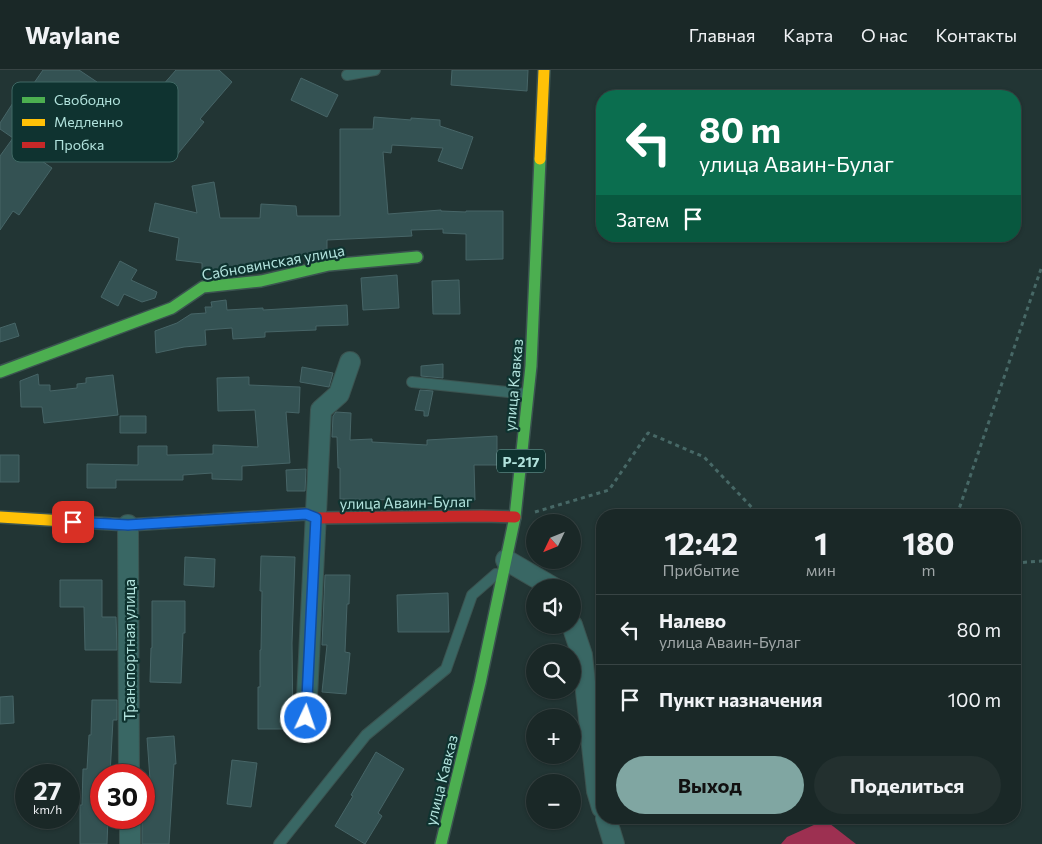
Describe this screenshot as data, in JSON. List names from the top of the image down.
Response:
{
  "streets": {
    "main road": [
      "Сабновинская улица",
      "улица Кавказ",
      "Р-217",
      "улица Аваин-Булаг"
    ],
    "street": ["Транспортная улица"]
  },
  "crossings": [
    ["улица Кавказ", "улица Аваин-Булаг"],
    ["улица Аваин-Булаг", "Транспортная улица"]
  ],
  "legend": ["Свободно", "Медленно", "Пробка"],
  "north": "bottom left",
  "page": {
    "header": "Waylane",
    "nav": [
      "Главная",
      "Карта",
      "О нас",
      "Контакты"
    ],
    "turn": ["80 m", "улица Аваин-Булаг"],
    "then": "Затем",
    "eta": [
      "12:42",
      "Прибытие",
      "1",
      "мин",
      "180",
      "m"
    ],
    "map_buttons": ["+", "−"],
    "list": [
      {
        "name": "Налево",
        "note": "улица Аваин-Булаг",
        "value": "80 m"
      },
      {
        "name": "Пункт назначения",
        "value": "100 m"
      }
    ],
    "buttons": ["Выход", "Поделиться"],
    "speed": "27 km/h",
    "limit": "30"
  }
}
